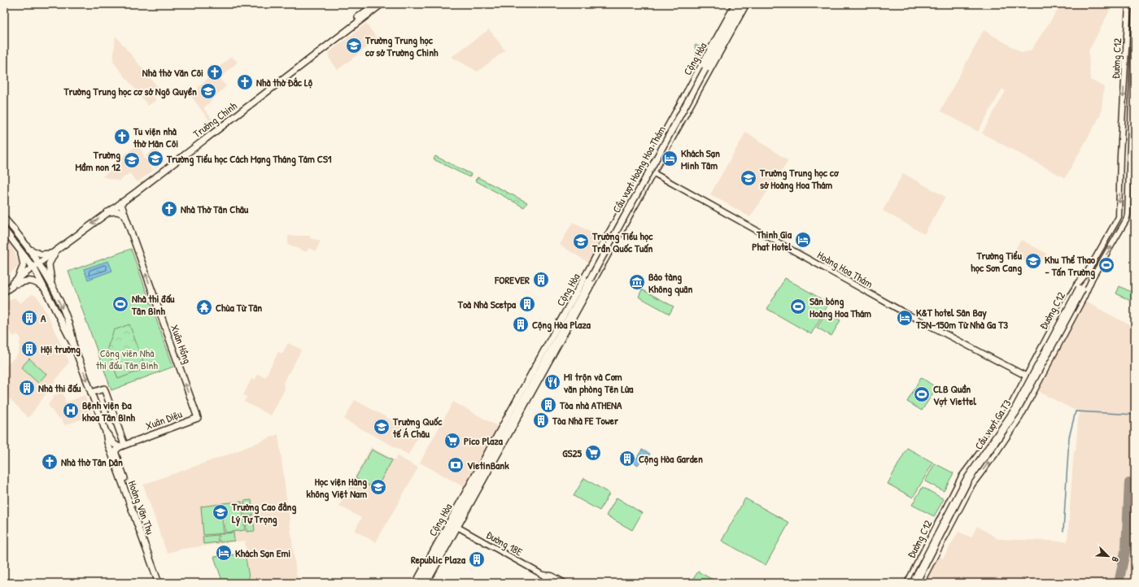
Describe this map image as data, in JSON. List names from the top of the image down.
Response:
{
  "streets": {
    "main road": [
      "Cộng Hòa",
      "Đường C12",
      "Trường Chinh",
      "Cầu vượt Hoàng Hoa Thám",
      "Hoàng Hoa Thám",
      "Xuân Hồng",
      "Xuân Diệu",
      "Cầu vượt Ga T3",
      "Hoàng Văn Thụ",
      "Đường 18E"
    ]
  },
  "crossings": [
    ["Cộng Hòa", "Cầu vượt Hoàng Hoa Thám"],
    ["Cộng Hòa", "Hoàng Hoa Thám"],
    ["Cộng Hòa", "Đường 18E"],
    ["Đường C12", "Hoàng Hoa Thám"],
    ["Đường C12", "Cầu vượt Ga T3"],
    ["Trường Chinh", "Xuân Hồng"],
    ["Trường Chinh", "Hoàng Văn Thụ"],
    ["Xuân Hồng", "Xuân Diệu"],
    ["Xuân Diệu", "Hoàng Văn Thụ"]
  ],
  "one_way": ["Xuân Hồng"],
  "parks": ["Công viên Nhà thi đấu Tân Bình"],
  "places": {
    "school or university": [
      "Trường Trung học cơ sở Trường Chinh",
      "Trường Trung học cơ sở Ngô Quyền",
      "Trường Tiểu học Cách Mạng Tháng Tám CS1",
      "Trường Mầm non 12",
      "Trường Trung học cơ sở Hoàng Hoa Thám",
      "Trường Tiểu học Trần Quốc Tuấn",
      "Trường Tiểu học Sơn Cang",
      "Trường Quốc tế Á Châu",
      "Học viện Hàng không Việt Nam",
      "Trường Cao đẳng Lý Tự Trọng"
    ],
    "church": [
      "Nhà thờ Văn Côi",
      "Nhà thờ Đắc Lộ",
      "Tu viện nhà thờ Mân Côi",
      "Nhà Thờ Tân Châu",
      "Nhà thờ Tân Dân"
    ],
    "hotel": [
      "Khách Sạn Minh Tâm",
      "Thinh Gia Phat Hotel",
      "K&T hotel Sân Bay TSN-150m Từ Nhà Ga T3",
      "Khách Sạn Emi"
    ],
    "sports": [
      "Khu Thể Thao - Tấn Trường",
      "Nhà thi đấu Tân Bình",
      "Sân bóng Hoàng Hoa Thám",
      "CLB Quần Vợt Viettel"
    ],
    "building": [
      "FOREVER",
      "Toà Nhà Scetpa",
      "A",
      "Cộng Hòa Plaza",
      "Hội trường",
      "Nhà thi đấu",
      "Tòa nhà ATHENA",
      "Tòa Nhà FE Tower",
      "Cộng Hòa Garden",
      "Republic Plaza"
    ],
    "museum": ["Bảo tàng Không quân"],
    "temple": ["Chùa Từ Tân"],
    "restaurant": ["Mì trộn và Cơm văn phòng Tên Lửa"],
    "hospital": ["Bệnh viện Đa khoa Tân Bình"],
    "supermarket": ["Pico Plaza", "GS25"],
    "bank": ["VietinBank"]
  },
  "north": "bottom right"
}
